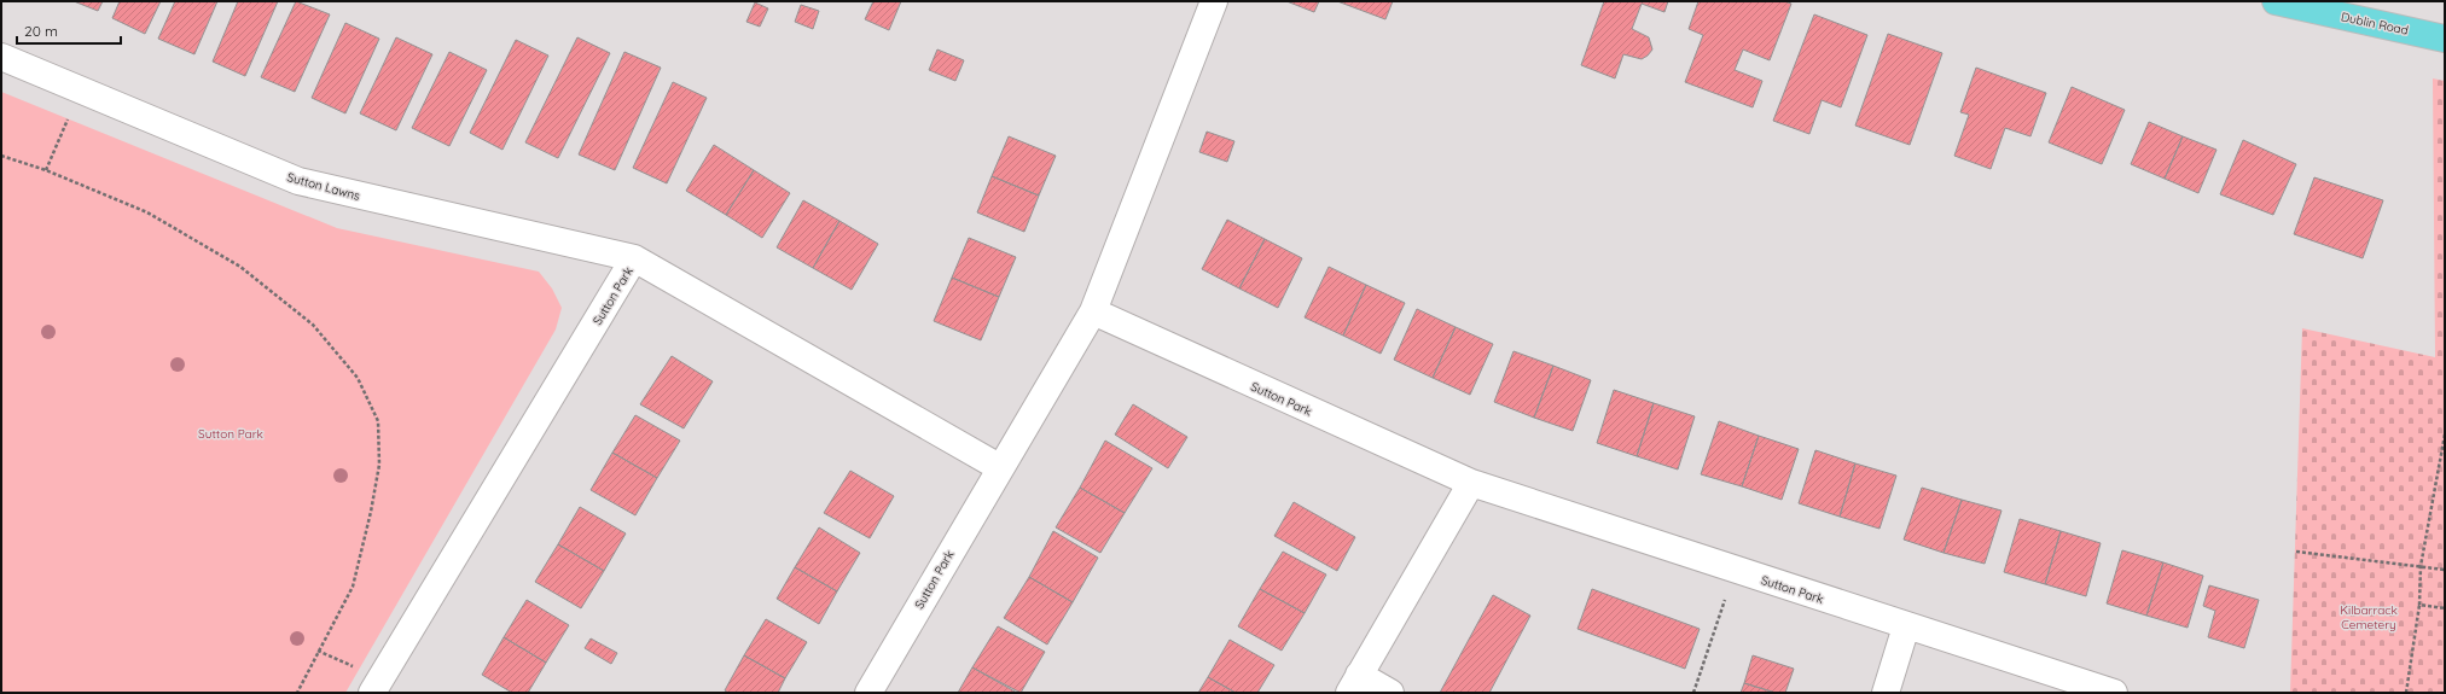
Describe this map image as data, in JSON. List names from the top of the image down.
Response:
{
  "streets": {
    "main road": ["Dublin Road"],
    "street": ["Sutton Lawns", "Sutton Park"]
  },
  "crossings": [
    ["Sutton Lawns", "Sutton Park"]
  ],
  "parks": ["Sutton Park", "Kilbarrack Cemetery"],
  "scale_bar": "20 m"
}
